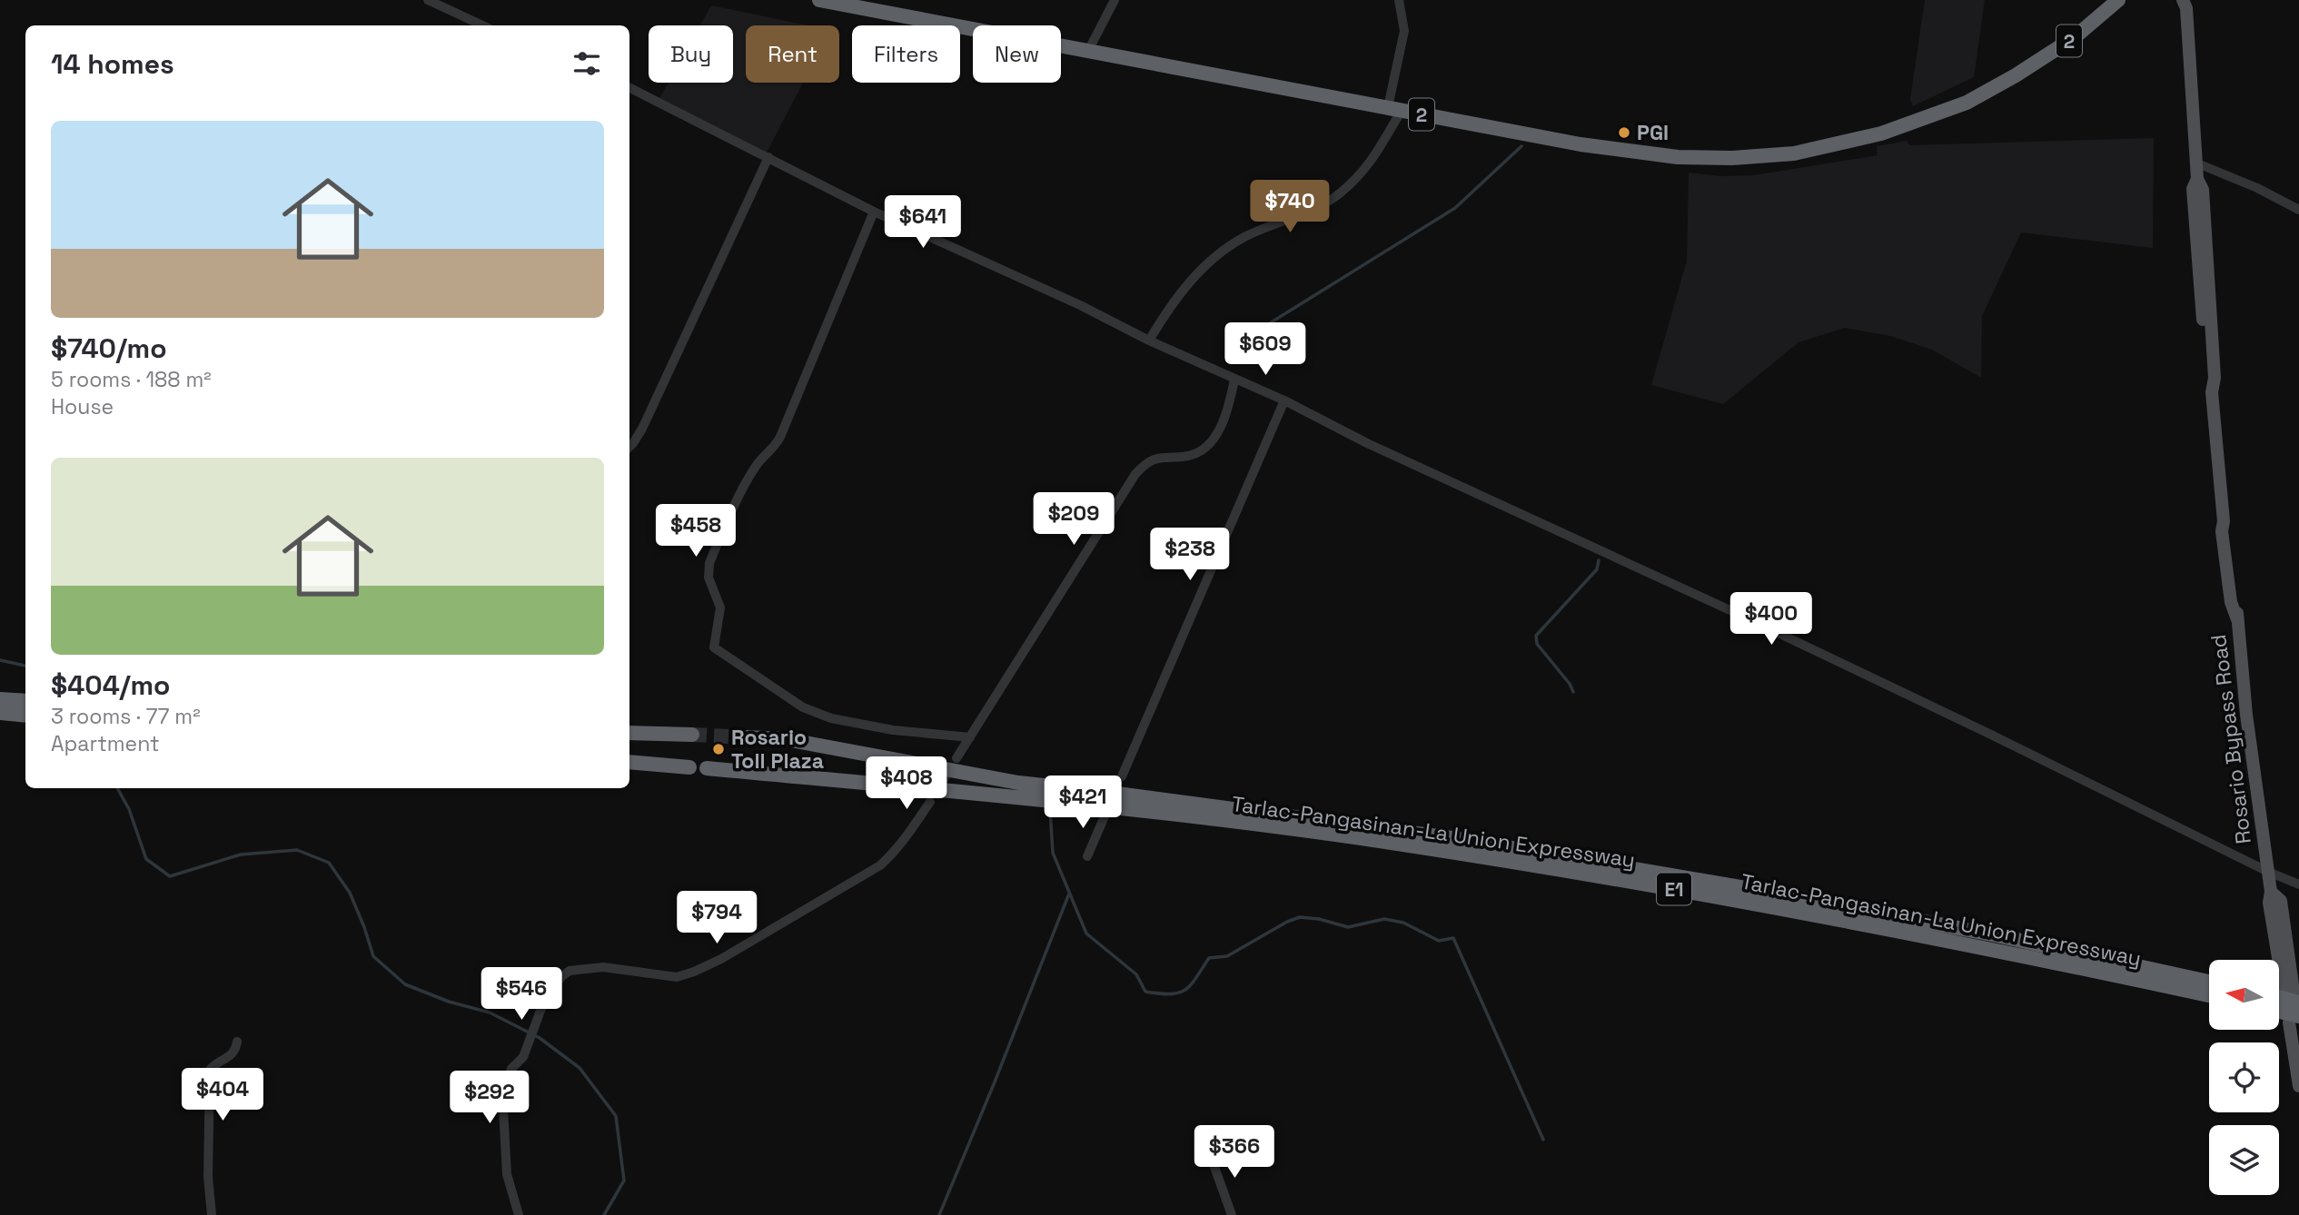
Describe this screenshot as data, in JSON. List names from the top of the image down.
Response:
{
  "streets": {
    "highway": ["2", "Tarlac-Pangasinan-La Union Expressway", "E1"],
    "main road": ["Rosario Bypass Road"]
  },
  "places": ["PGI", "Rosario Toll Plaza"],
  "north": "left",
  "page": {
    "chip": [
      "Buy",
      "Rent",
      "Filters",
      "New"
    ],
    "heading": "14 homes",
    "list": [
      {
        "name": "$740/mo",
        "note": "5 rooms · 188 m² · House"
      },
      {
        "name": "$404/mo",
        "note": "3 rooms · 77 m² · Apartment"
      }
    ],
    "price": [
      "$740",
      "$641",
      "$609",
      "$209",
      "$458",
      "$238",
      "$400",
      "$408",
      "$421",
      "$794",
      "$546",
      "$404",
      "$292",
      "$366"
    ]
  }
}
